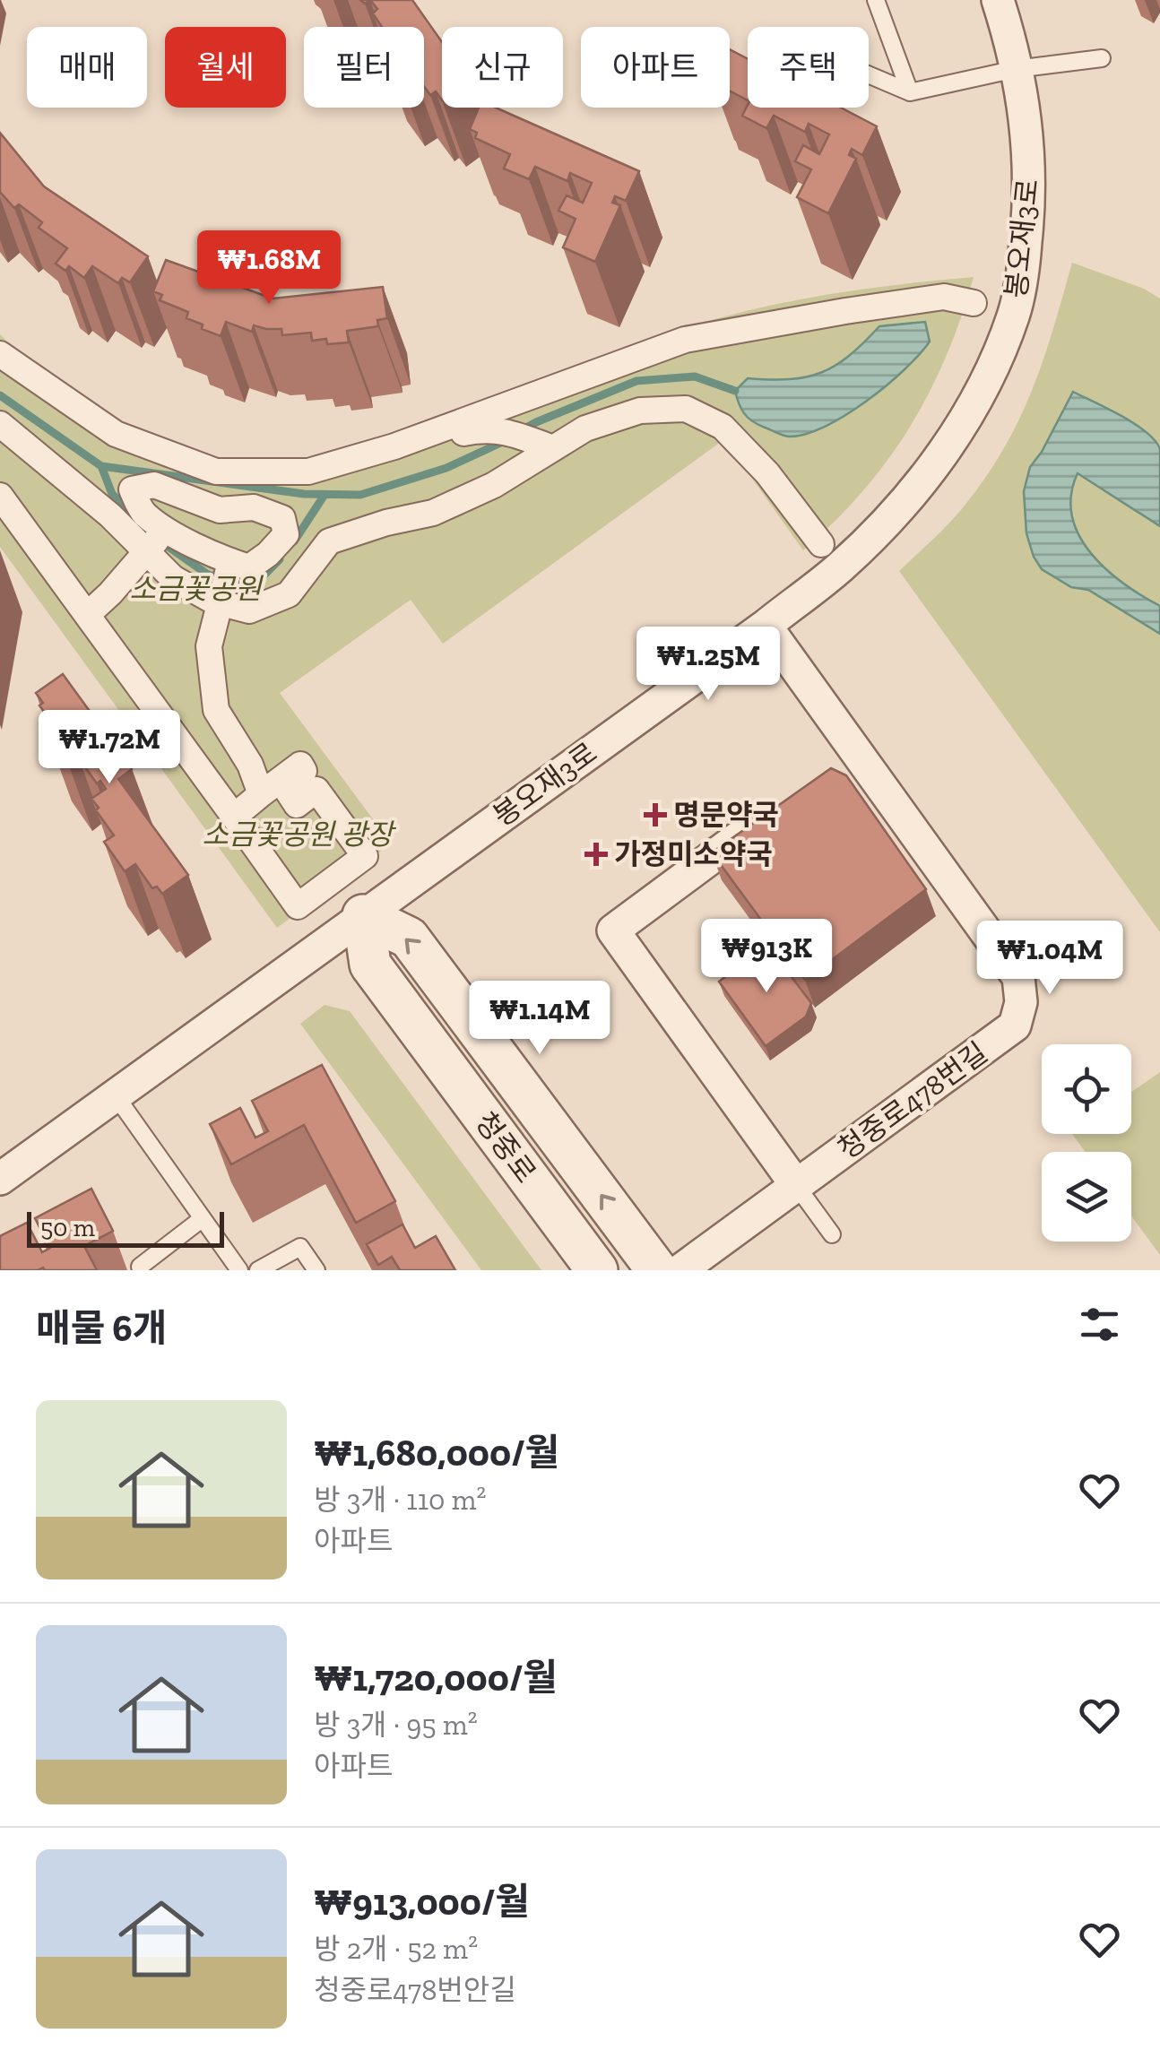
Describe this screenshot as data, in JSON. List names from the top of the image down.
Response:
{
  "streets": {
    "street": ["봉오재3로", "청중로478번길", "청중로"]
  },
  "crossings": [
    ["봉오재3로", "청중로478번길"],
    ["봉오재3로", "청중로"]
  ],
  "parks": ["소금꽃공원", "소금꽃공원 광장"],
  "places": {
    "health": ["명문약국", "가정미소약국"]
  },
  "scale_bar": "50 m",
  "page": {
    "chip": [
      "매매",
      "월세",
      "필터",
      "신규",
      "아파트",
      "주택"
    ],
    "price": [
      "₩1.68M",
      "₩1.25M",
      "₩1.72M",
      "₩913K",
      "₩1.04M",
      "₩1.14M"
    ],
    "scale": "50 m",
    "heading": "매물 6개",
    "list": [
      {
        "name": "₩1,680,000/월",
        "note": "방 3개 · 110 m² · 아파트"
      },
      {
        "name": "₩1,720,000/월",
        "note": "방 3개 · 95 m² · 아파트"
      },
      {
        "name": "₩913,000/월",
        "note": "방 2개 · 52 m² · 청중로478번안길"
      }
    ]
  }
}
